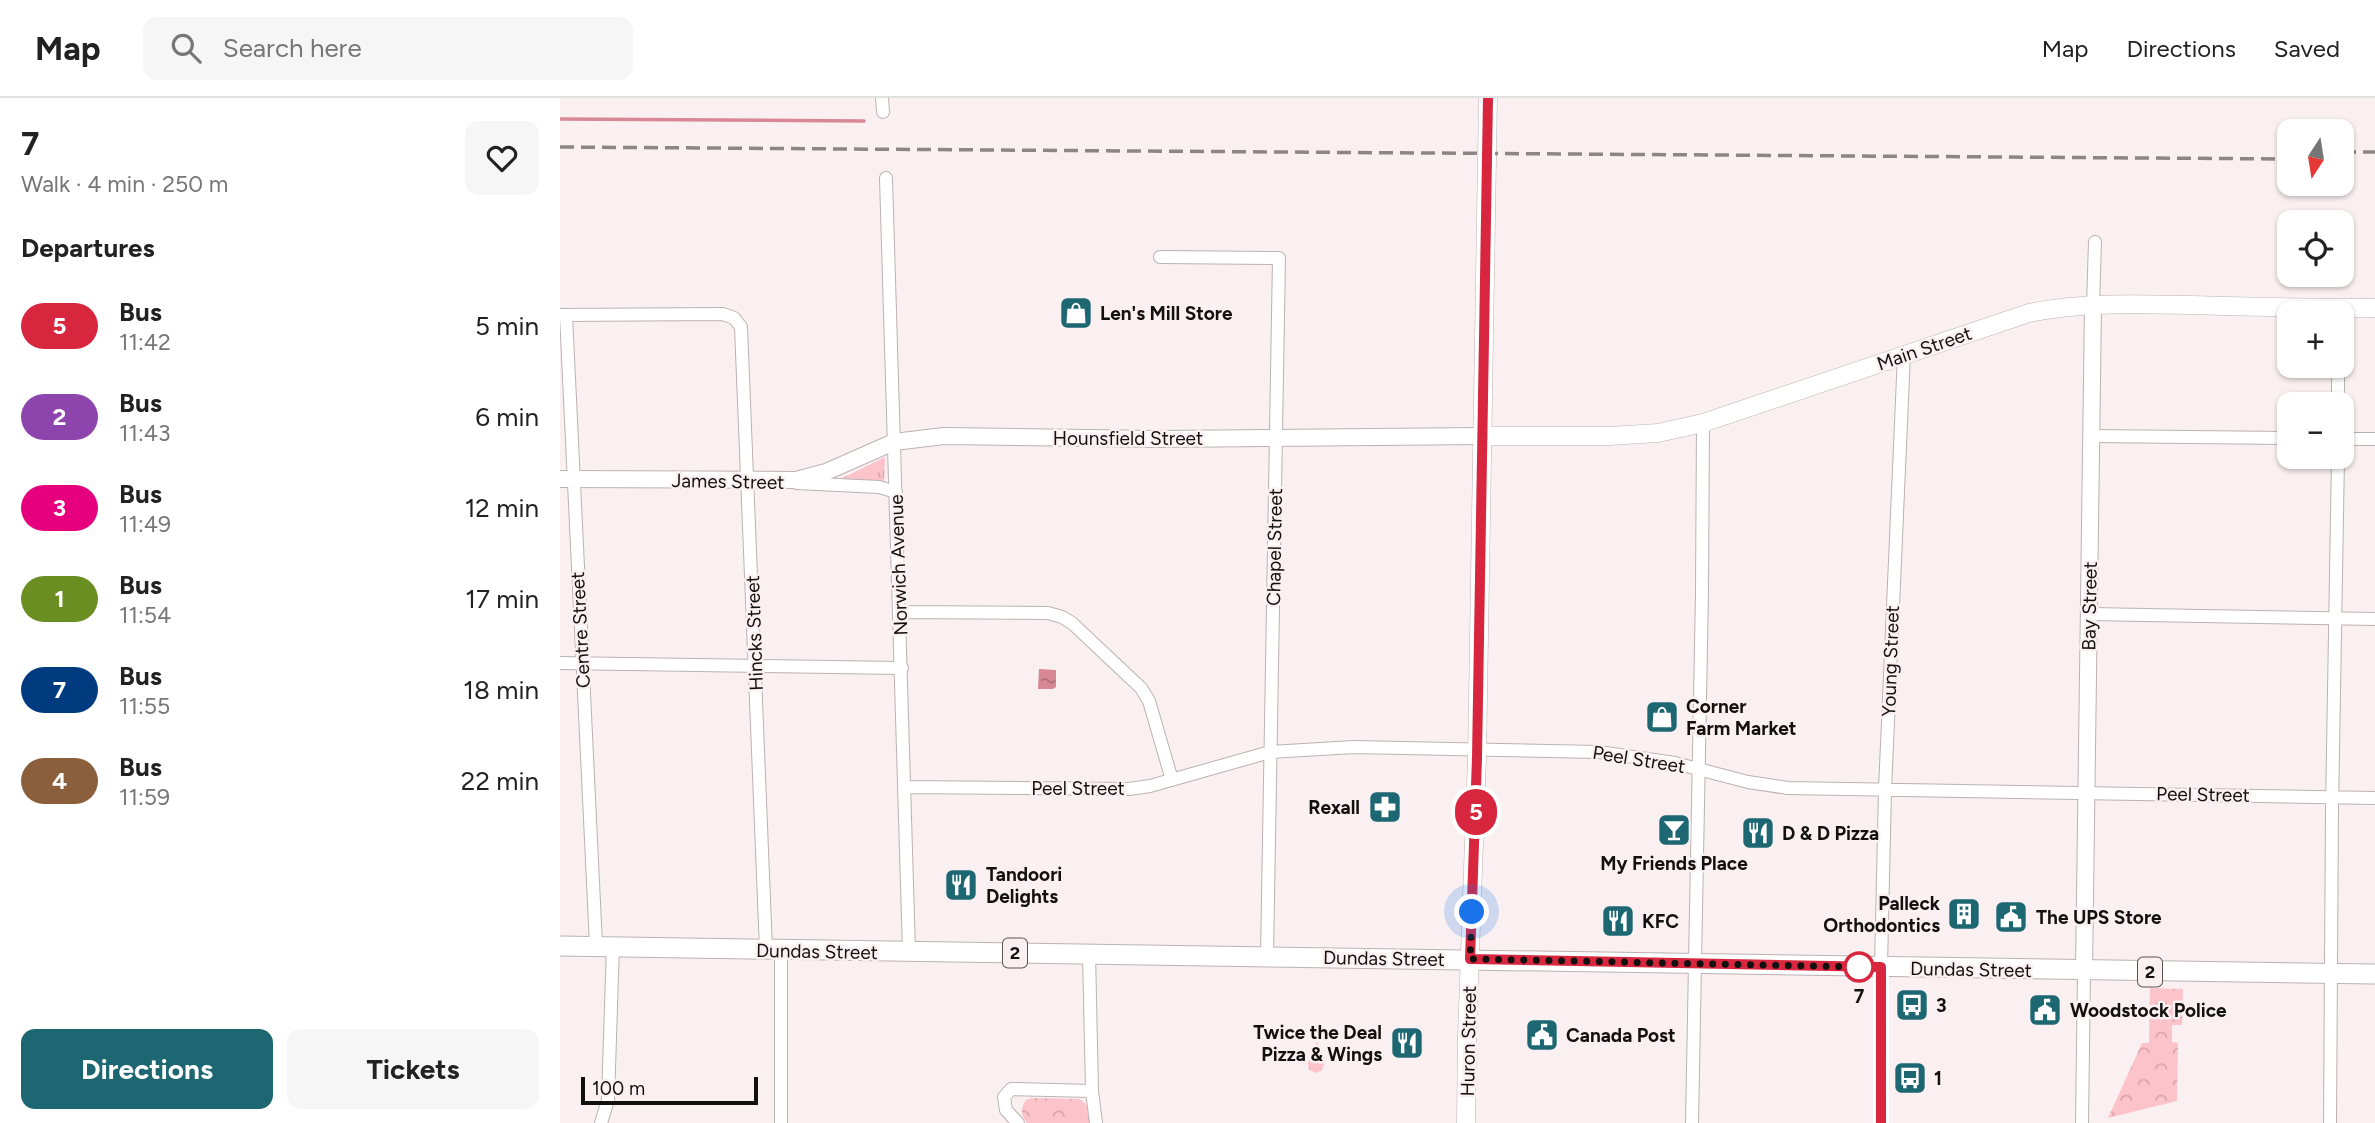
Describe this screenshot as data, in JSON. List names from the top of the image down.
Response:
{
  "streets": {
    "main road": [
      "Main Street",
      "Dundas Street",
      "2",
      "Huron Street"
    ],
    "street": [
      "Hounsfield Street",
      "James Street",
      "Chapel Street",
      "Norwich Avenue",
      "Bay Street",
      "Centre Street",
      "Hincks Street",
      "Young Street",
      "Peel Street"
    ]
  },
  "crossings": [
    ["Main Street", "Hounsfield Street"],
    ["Main Street", "Bay Street"],
    ["Main Street", "Young Street"],
    ["Main Street", "Huron Street"],
    ["Hounsfield Street", "James Street"],
    ["Hounsfield Street", "Chapel Street"],
    ["Hounsfield Street", "Norwich Avenue"],
    ["Hounsfield Street", "Huron Street"],
    ["James Street", "Norwich Avenue"],
    ["James Street", "Centre Street"],
    ["James Street", "Hincks Street"],
    ["Chapel Street", "Peel Street"],
    ["Chapel Street", "Dundas Street"],
    ["Norwich Avenue", "Peel Street"],
    ["Norwich Avenue", "Dundas Street"],
    ["Bay Street", "Peel Street"],
    ["Bay Street", "Dundas Street"],
    ["Centre Street", "Hincks Street"],
    ["Centre Street", "Dundas Street"],
    ["Hincks Street", "Dundas Street"],
    ["Young Street", "Peel Street"],
    ["Young Street", "Dundas Street"],
    ["Peel Street", "Huron Street"],
    ["Dundas Street", "Huron Street"]
  ],
  "places": {
    "shop": ["Len's Mill Store", "Corner Farm Market"],
    "pharmacy": ["Rexall"],
    "bar": ["My Friends Place"],
    "restaurant": [
      "D & D Pizza",
      "Tandoori Delights",
      "KFC",
      "Twice the Deal Pizza & Wings"
    ],
    "building": ["Palleck Orthodontics"],
    "public building": ["The UPS Store", "Woodstock Police", "Canada Post"],
    "other": ["7"],
    "bus stop": ["3", "1"]
  },
  "lines": ["bus line 5"],
  "scale_bar": "100 m",
  "north": "bottom",
  "page": {
    "header": "Map",
    "search": "Search here",
    "nav": ["Map", "Directions", "Saved"],
    "heading": [
      ["7", "Walk · 4 min · 250 m"],
      "Departures"
    ],
    "on_map": "5",
    "map_buttons": ["+", "−"],
    "list": [
      {
        "mark": "5",
        "name": "Bus",
        "note": "11:42",
        "value": "5 min"
      },
      {
        "mark": "2",
        "name": "Bus",
        "note": "11:43",
        "value": "6 min"
      },
      {
        "mark": "3",
        "name": "Bus",
        "note": "11:49",
        "value": "12 min"
      },
      {
        "mark": "1",
        "name": "Bus",
        "note": "11:54",
        "value": "17 min"
      },
      {
        "mark": "7",
        "name": "Bus",
        "note": "11:55",
        "value": "18 min"
      },
      {
        "mark": "4",
        "name": "Bus",
        "note": "11:59",
        "value": "22 min"
      }
    ],
    "buttons": ["Directions", "Tickets"],
    "scale": "100 m"
  }
}
